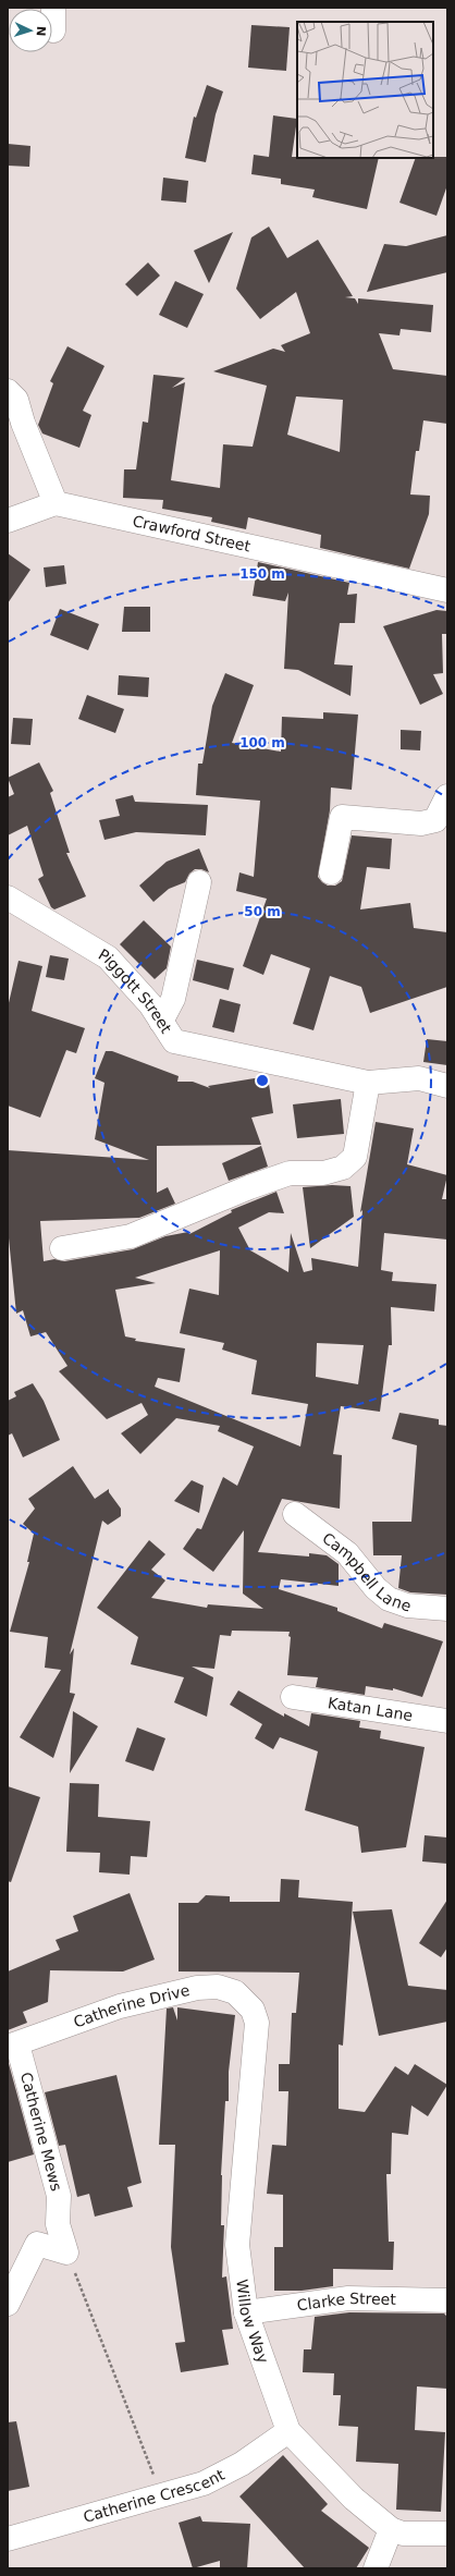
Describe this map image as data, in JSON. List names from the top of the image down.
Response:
{
  "streets": {
    "street": [
      "Crawford Street",
      "Piggott Street",
      "Campbell Lane",
      "Katan Lane",
      "Catherine Drive",
      "Catherine Mews",
      "Clarke Street",
      "Willow Way",
      "Catherine Crescent"
    ]
  },
  "crossings": [
    ["Catherine Drive", "Catherine Mews"],
    ["Catherine Drive", "Willow Way"],
    ["Clarke Street", "Willow Way"],
    ["Willow Way", "Catherine Crescent"]
  ],
  "north": "right",
  "rings": ["150 m", "100 m", "50 m"]
}
